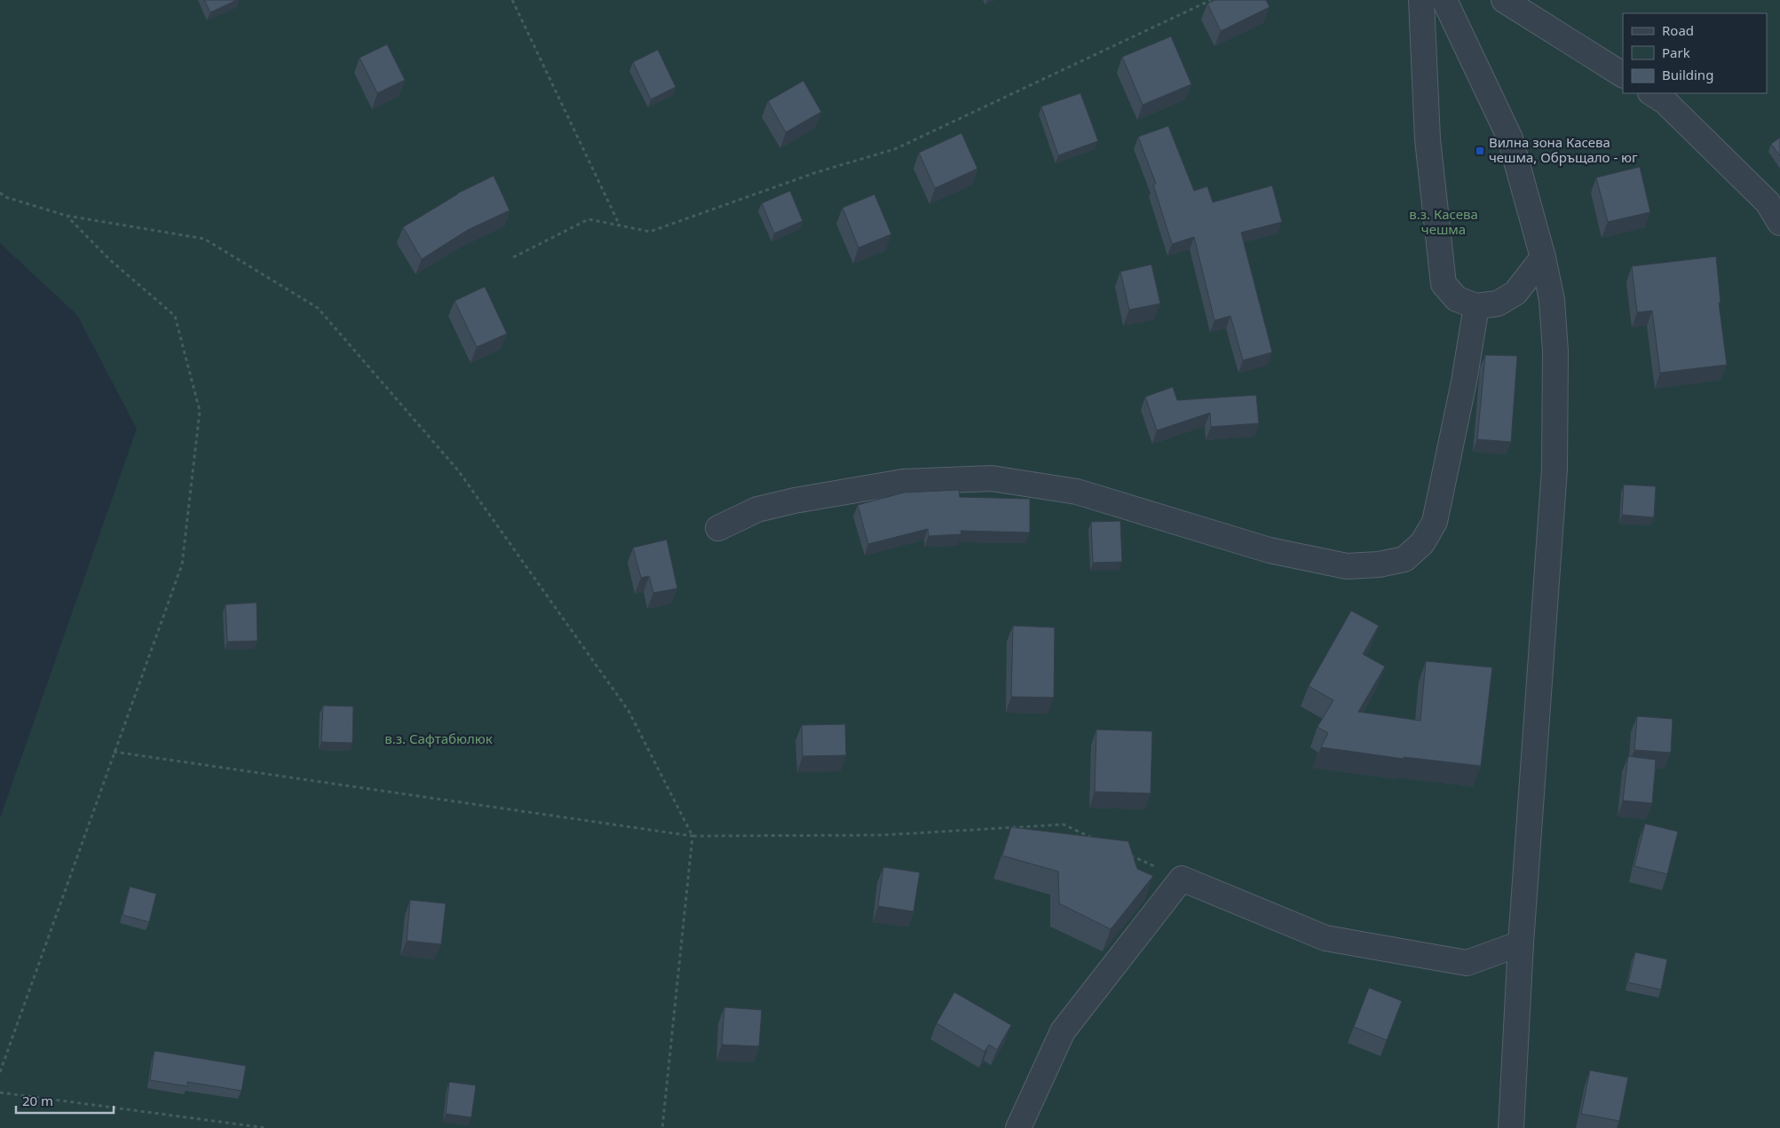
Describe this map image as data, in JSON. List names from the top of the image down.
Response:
{
  "parks": ["в.з. Касева чешма", "в.з. Сафтабюлюк"],
  "places": {
    "transit": ["Вилна зона Касева чешма, Обръщало - юг"]
  },
  "legend": ["Road", "Park", "Building"],
  "scale_bar": "20 m"
}
